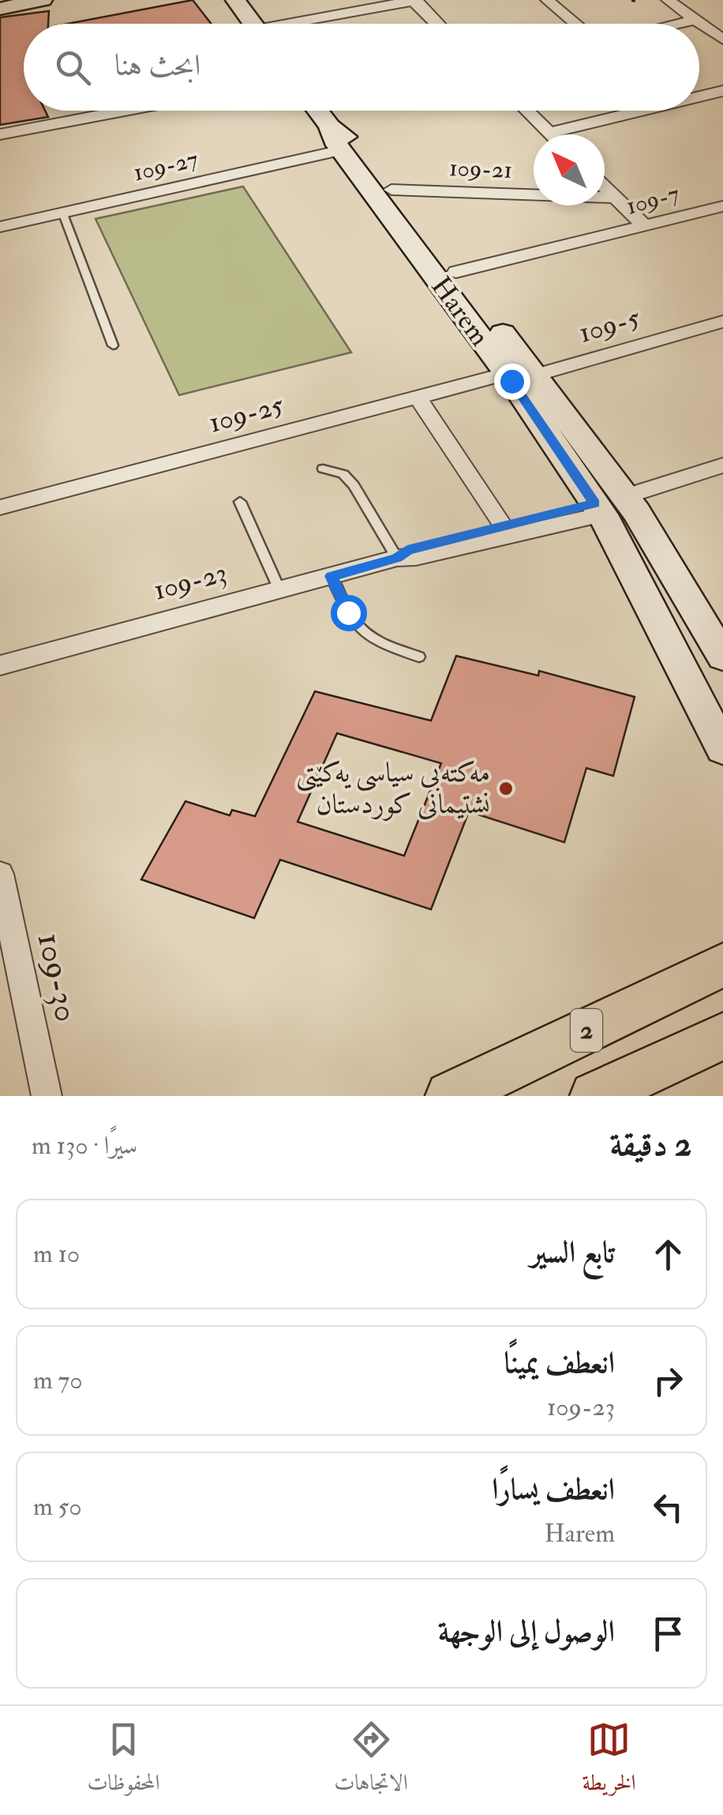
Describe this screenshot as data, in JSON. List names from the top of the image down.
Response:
{
  "streets": {
    "main road": ["2"],
    "street": [
      "109-27",
      "109-21",
      "109-7",
      "Harem",
      "109-5",
      "109-25",
      "109-23",
      "109-30"
    ]
  },
  "crossings": [
    ["109-27", "Harem"],
    ["109-21", "Harem"],
    ["109-7", "Harem"],
    ["Harem", "109-5"],
    ["Harem", "109-25"],
    ["Harem", "109-23"],
    ["109-5", "109-25"]
  ],
  "places": ["مەکتەبی سیاسی یەکێتی نشتیمانی کوردستان"],
  "north": "top left",
  "page": {
    "search": "ابحث هنا",
    "heading": ["2 دقيقة", "سيرًا · 130 m"],
    "list": [
      ["تابع السير", "10 m"],
      ["انعطف يمينًا", "109-23", "70 m"],
      ["انعطف يسارًا", "Harem", "50 m"],
      "الوصول إلى الوجهة"
    ],
    "nav": ["الخريطة", "الاتجاهات", "المحفوظات"]
  }
}
